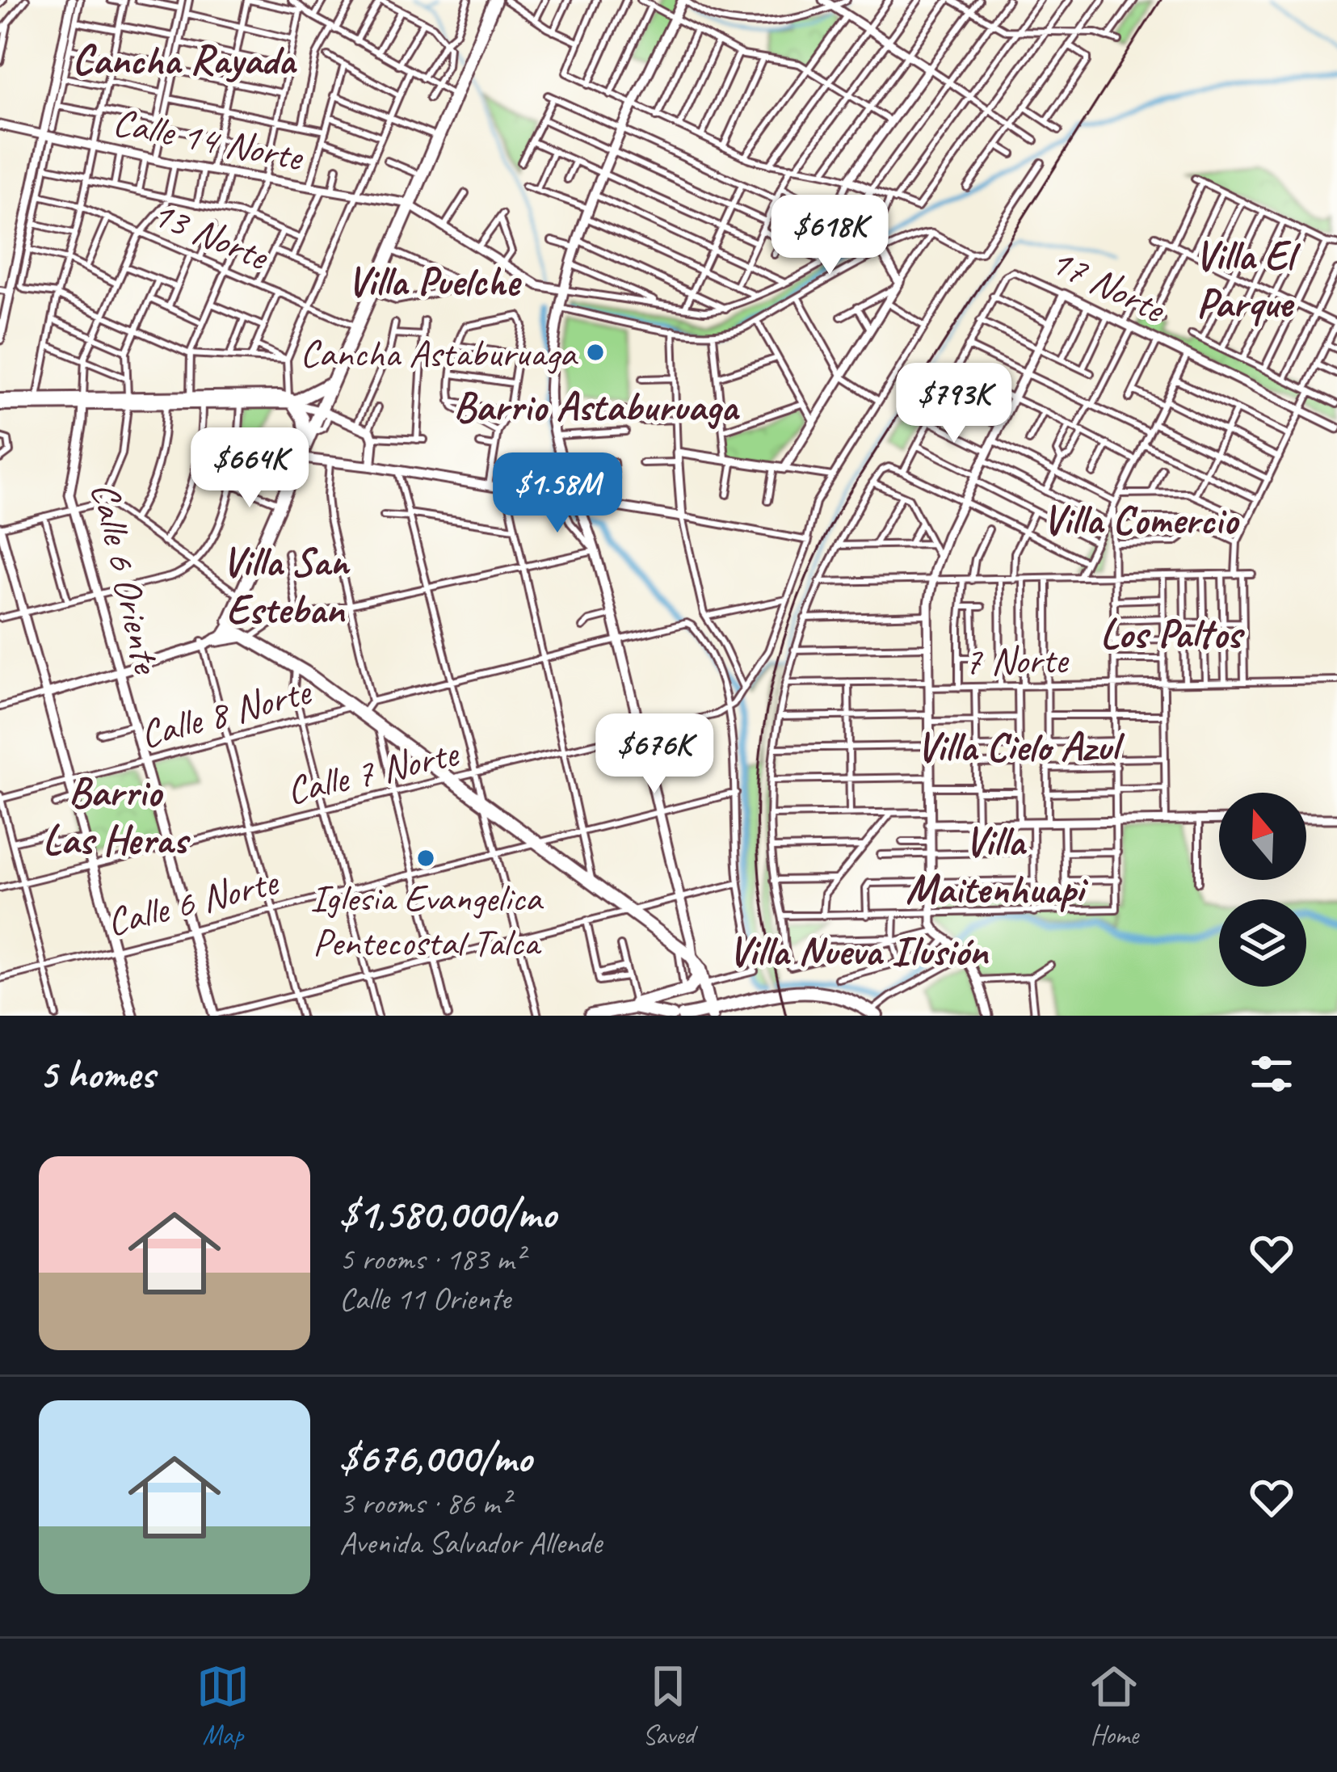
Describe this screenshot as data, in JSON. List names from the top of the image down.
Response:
{
  "streets": {
    "main road": ["Calle 6 Oriente"],
    "street": [
      "Calle 14 Norte",
      "13 Norte",
      "17 Norte",
      "7 Norte",
      "Calle 8 Norte",
      "Calle 7 Norte",
      "Calle 6 Norte"
    ]
  },
  "crossings": [
    ["Calle 14 Norte", "Calle 6 Oriente"],
    ["13 Norte", "Calle 6 Oriente"],
    ["Calle 6 Oriente", "Calle 8 Norte"],
    ["Calle 6 Oriente", "Calle 7 Norte"],
    ["Calle 6 Oriente", "Calle 6 Norte"]
  ],
  "districts": [
    "Cancha Rayada",
    "Villa El Parque",
    "Villa Puelche",
    "Barrio Astaburuaga",
    "Villa Comercio",
    "Villa San Esteban",
    "Los Paltos",
    "Villa Cielo Azul",
    "Barrio Las Heras",
    "Villa Maitenhuapi",
    "Villa Nueva Ilusión"
  ],
  "places": ["Cancha Astaburuaga", "Iglesia Evangelica Pentecostal Talca"],
  "north": "top",
  "page": {
    "price": [
      "$618K",
      "$793K",
      "$664K",
      "$1.58M",
      "$676K"
    ],
    "heading": "5 homes",
    "list": [
      {
        "name": "$1,580,000/mo",
        "note": "5 rooms · 183 m² · Calle 11 Oriente"
      },
      {
        "name": "$676,000/mo",
        "note": "3 rooms · 86 m² · Avenida Salvador Allende"
      }
    ],
    "tabs": ["Map", "Saved", "Home"]
  }
}
